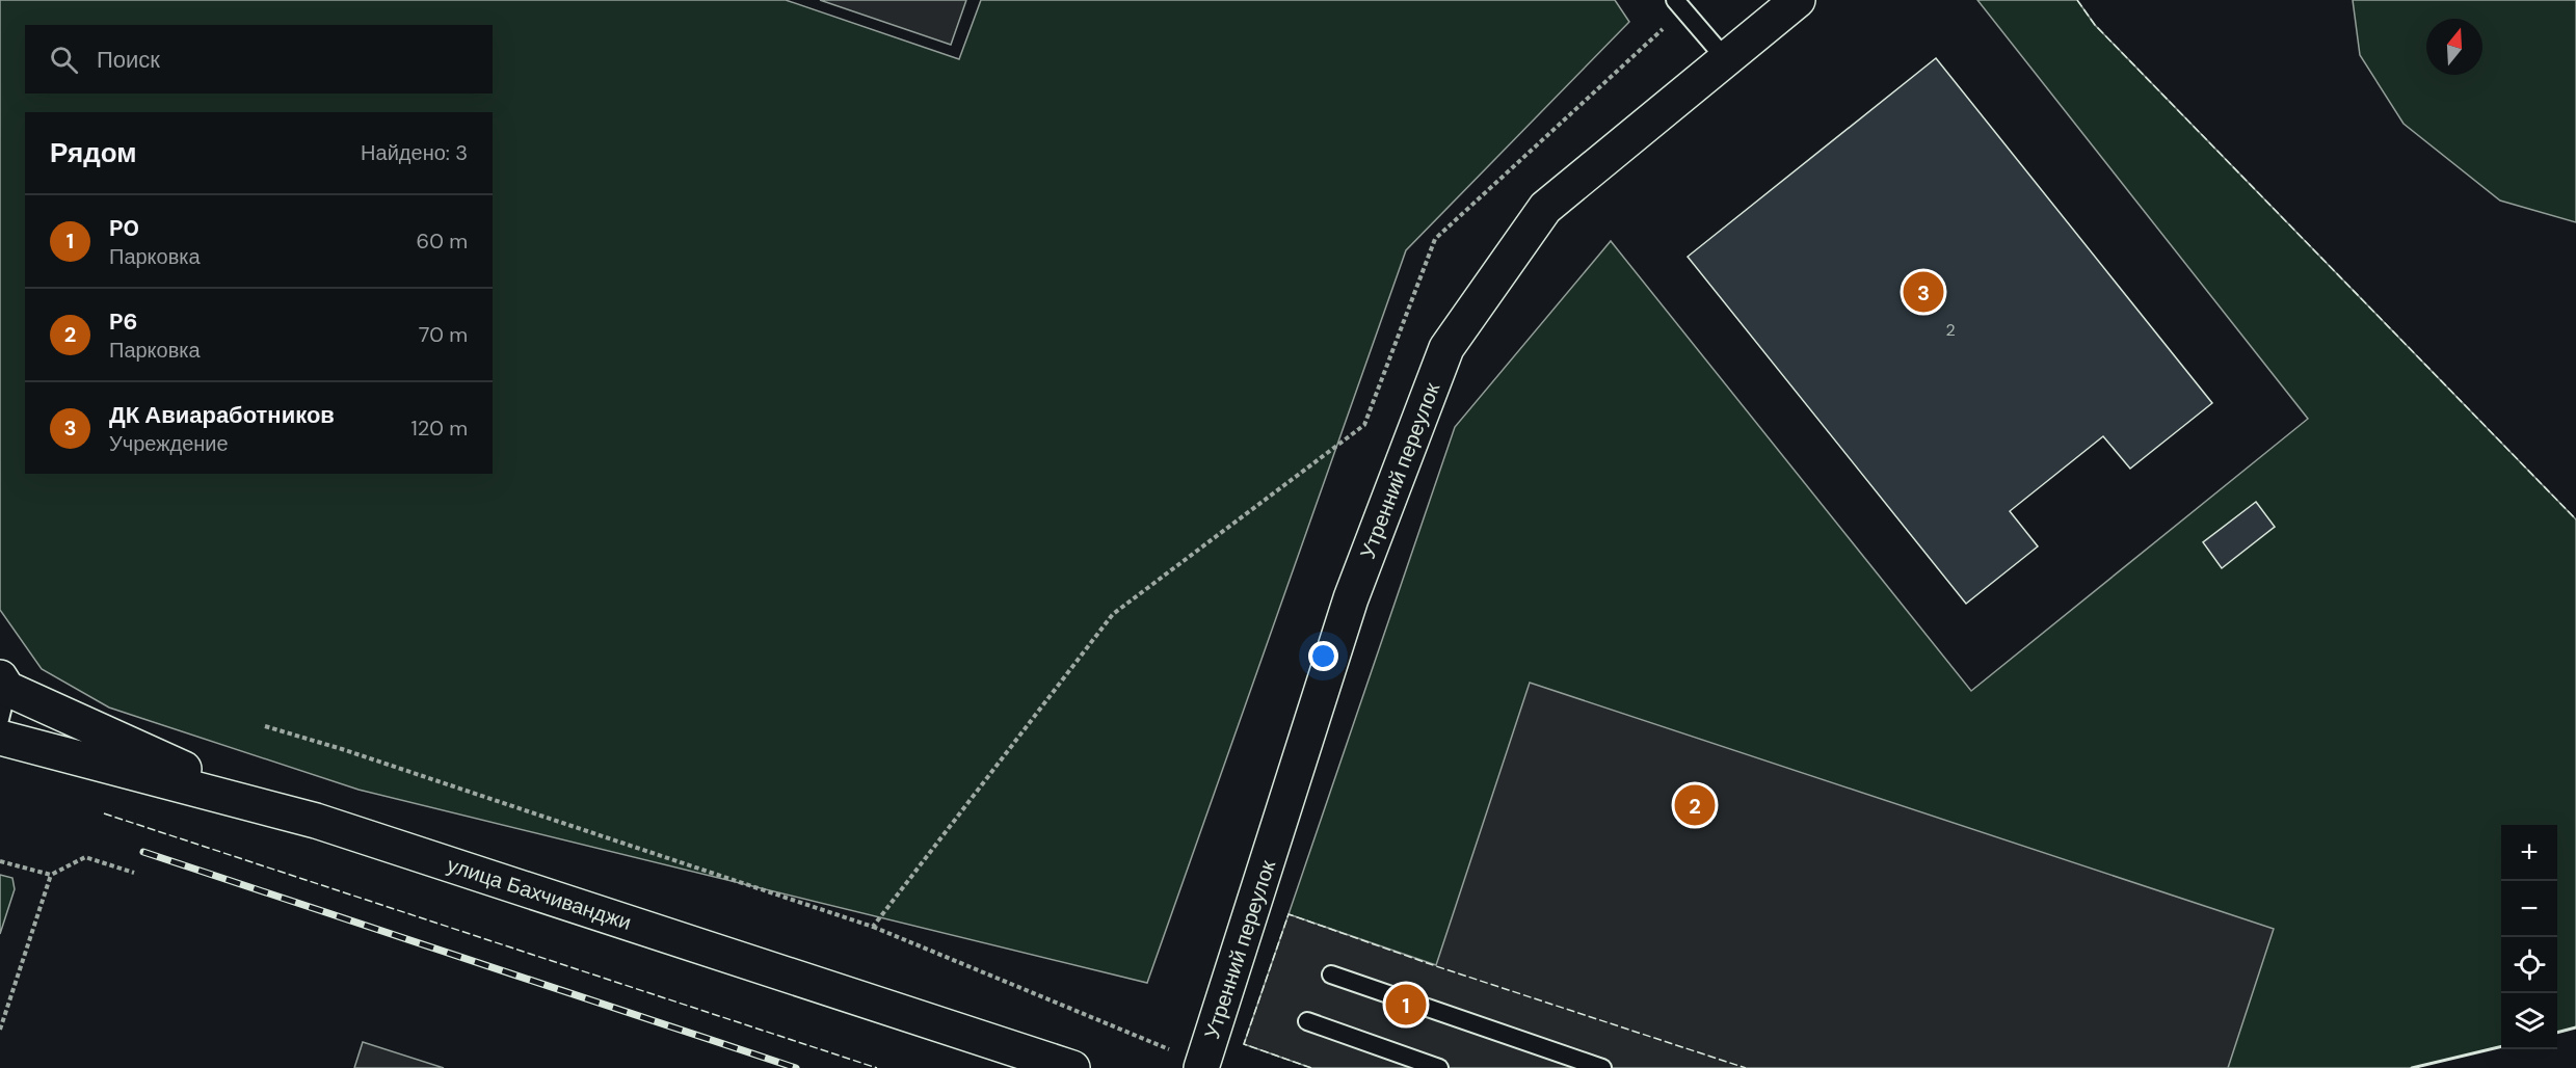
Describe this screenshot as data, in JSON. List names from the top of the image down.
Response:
{
  "streets": {
    "main road": ["Утренний переулок", "улица Бахчиванджи"]
  },
  "house_numbers": ["2"],
  "north": "top",
  "page": {
    "search": "Поиск",
    "heading": ["Рядом", "Найдено: 3"],
    "list": [
      {
        "mark": "1",
        "name": "P0",
        "note": "Парковка",
        "value": "60 m"
      },
      {
        "mark": "2",
        "name": "P6",
        "note": "Парковка",
        "value": "70 m"
      },
      {
        "mark": "3",
        "name": "ДК Авиаработников",
        "note": "Учреждение",
        "value": "120 m"
      }
    ],
    "pins": ["3", "2", "1"],
    "map_buttons": ["+", "−"]
  }
}
